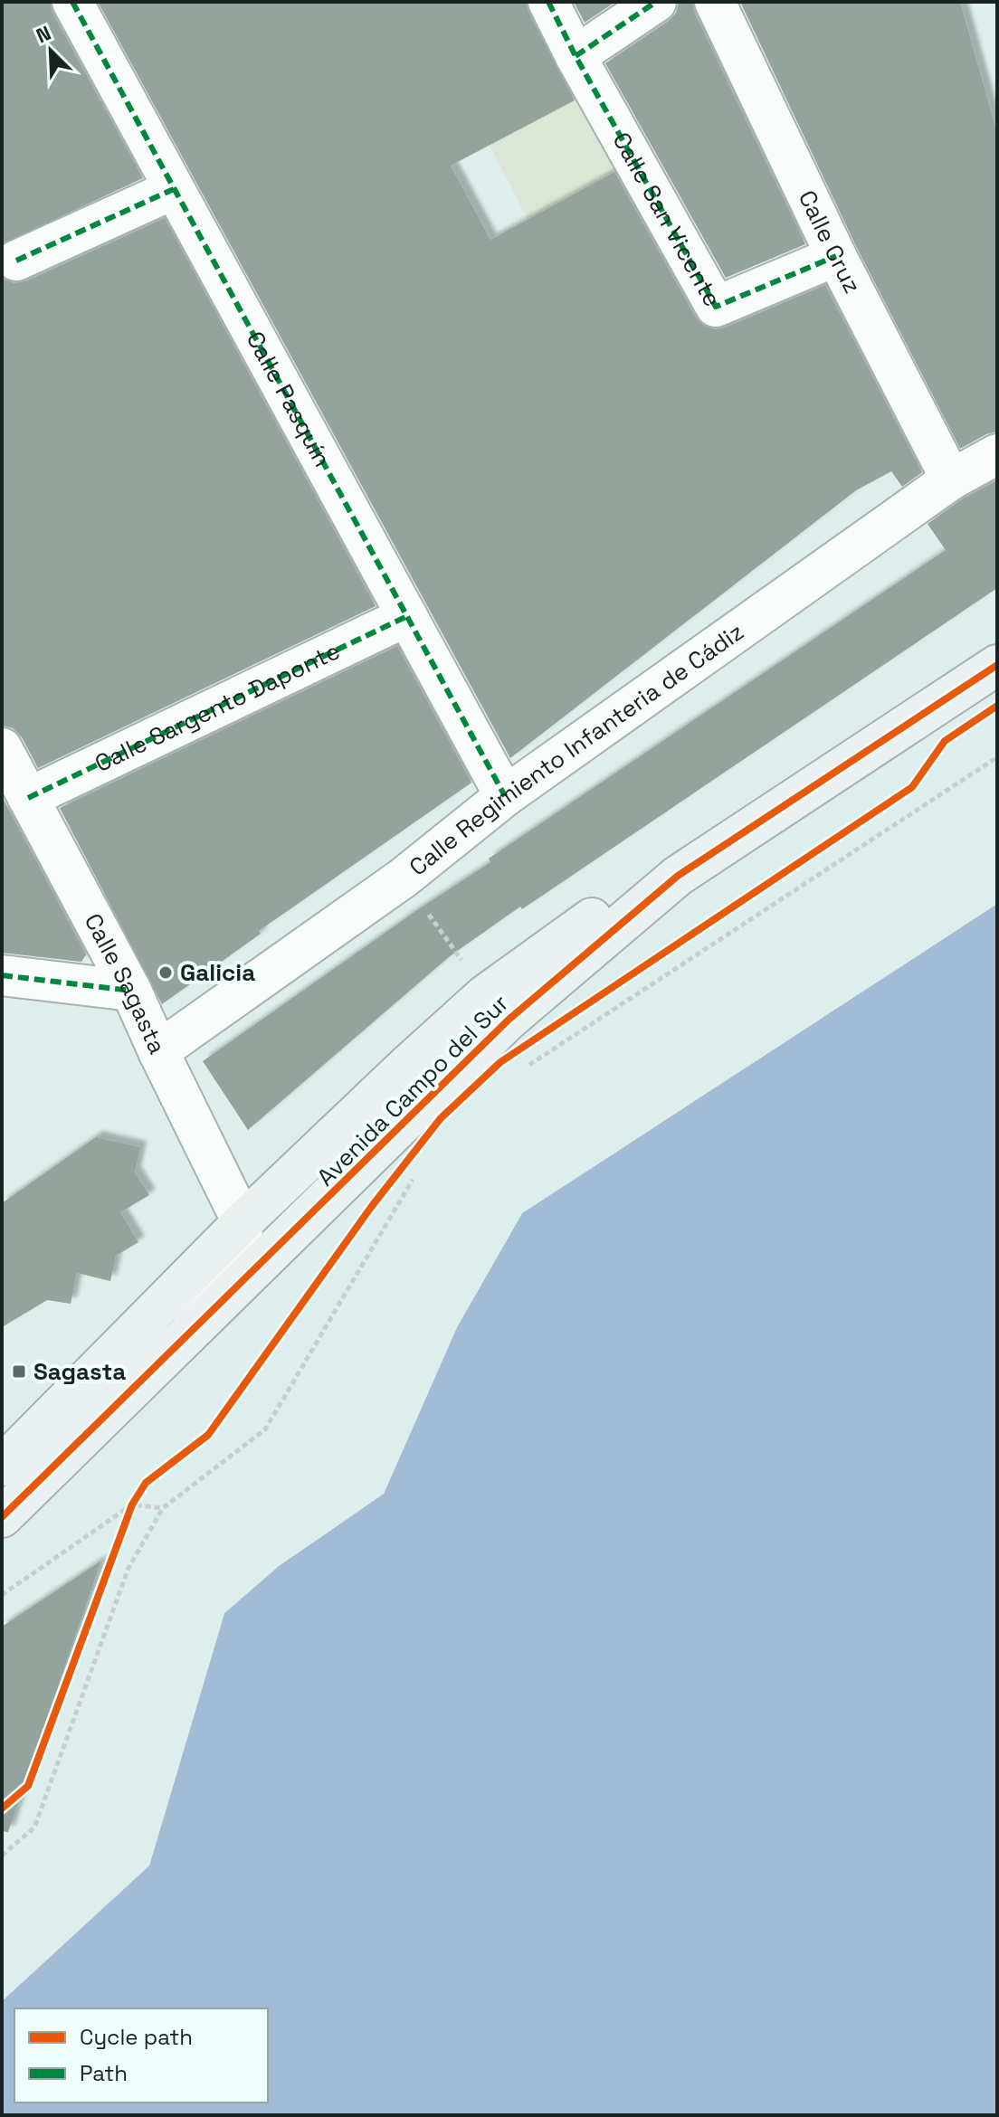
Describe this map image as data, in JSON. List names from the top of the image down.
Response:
{
  "streets": {
    "street": [
      "Calle San Vicente",
      "Calle Cruz",
      "Calle Pasquín",
      "Calle Sargento Daponte",
      "Calle Regimiento Infanteria de Cádiz",
      "Calle Sagasta",
      "Avenida Campo del Sur"
    ]
  },
  "crossings": [
    ["Calle San Vicente", "Calle Cruz"],
    ["Calle Cruz", "Calle Regimiento Infanteria de Cádiz"],
    ["Calle Pasquín", "Calle Sargento Daponte"],
    ["Calle Pasquín", "Calle Regimiento Infanteria de Cádiz"],
    ["Calle Sargento Daponte", "Calle Sagasta"],
    ["Calle Regimiento Infanteria de Cádiz", "Calle Sagasta"],
    ["Calle Sagasta", "Avenida Campo del Sur"]
  ],
  "places": {
    "other": ["Galicia"],
    "transit": ["Sagasta"]
  },
  "legend": ["Cycle path", "Path"],
  "north": "top left"
}
